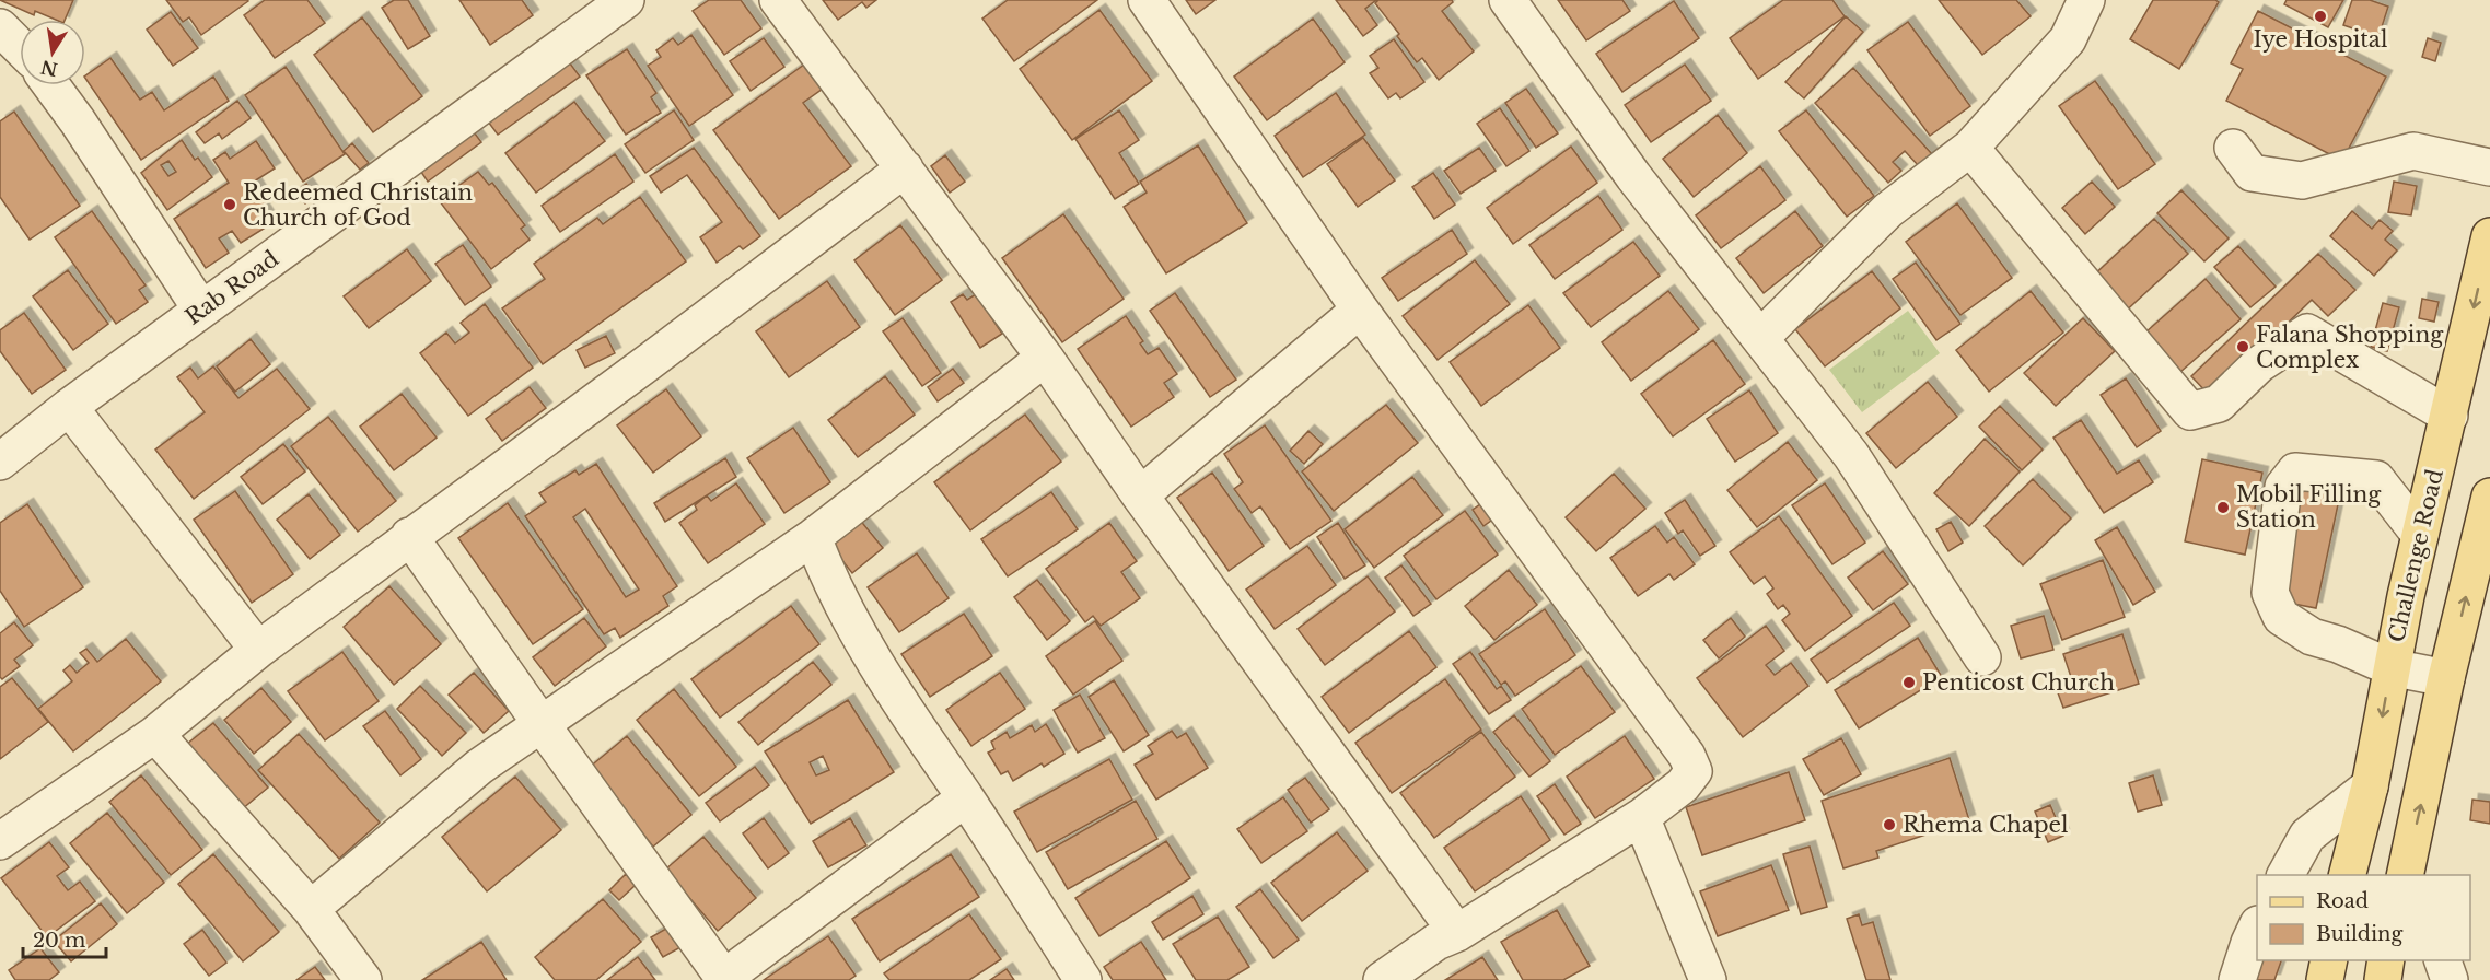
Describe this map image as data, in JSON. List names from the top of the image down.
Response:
{
  "streets": {
    "main road": ["Challenge Road"],
    "street": ["Rab Road"]
  },
  "places": [
    "Iye Hospital",
    "Redeemed Christain Church of God",
    "Falana Shopping Complex",
    "Mobil Filling Station",
    "Penticost Church",
    "Rhema Chapel"
  ],
  "legend": ["Road", "Building"],
  "scale_bar": "20 m",
  "north": "bottom"
}
